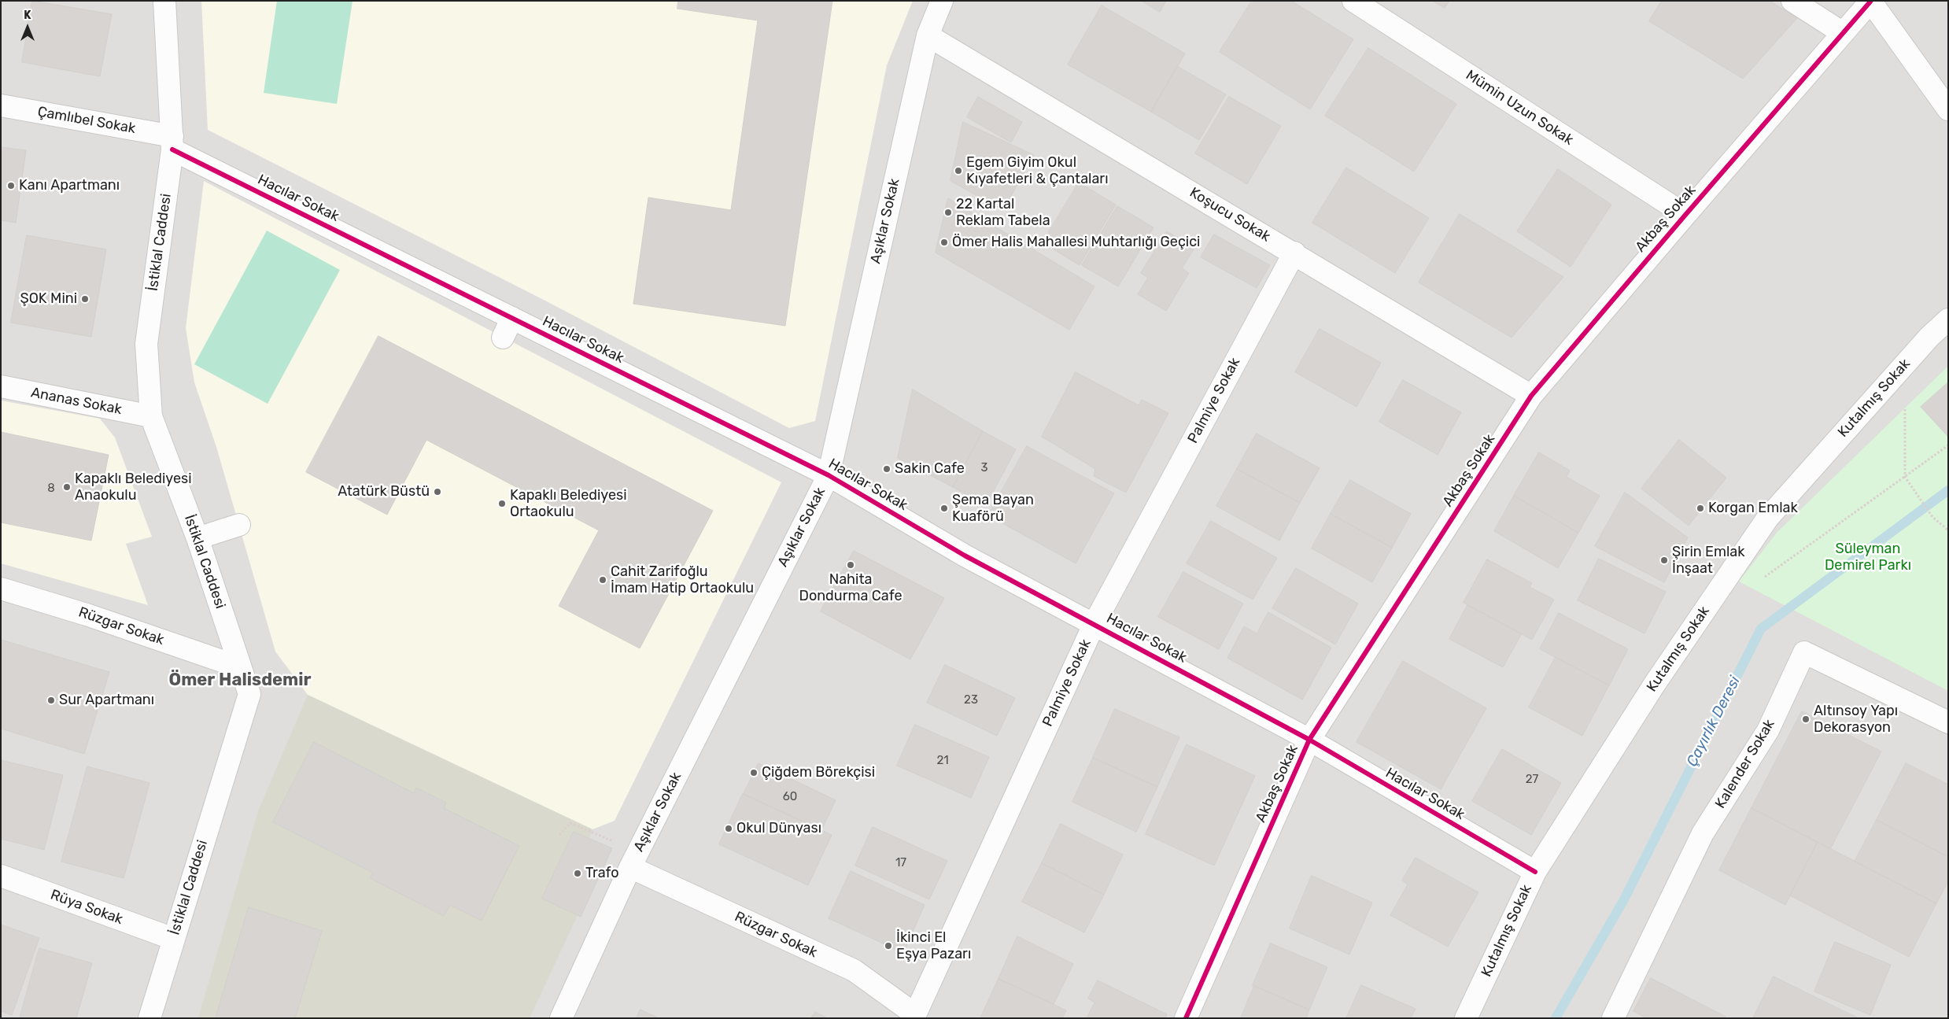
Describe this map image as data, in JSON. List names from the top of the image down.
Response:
{
  "streets": {
    "street": [
      "Mümin Uzun Sokak",
      "Çamlıbel Sokak",
      "Hacılar Sokak",
      "Koşucu Sokak",
      "Akbaş Sokak",
      "Aşıklar Sokak",
      "İstiklal Caddesi",
      "Kutalmış Sokak",
      "Palmiye Sokak",
      "Ananas Sokak",
      "Rüzgar Sokak",
      "Kalender Sokak",
      "Rüya Sokak"
    ]
  },
  "crossings": [
    ["Mümin Uzun Sokak", "Akbaş Sokak"],
    ["Çamlıbel Sokak", "Hacılar Sokak"],
    ["Çamlıbel Sokak", "İstiklal Caddesi"],
    ["Hacılar Sokak", "Akbaş Sokak"],
    ["Hacılar Sokak", "Aşıklar Sokak"],
    ["Hacılar Sokak", "İstiklal Caddesi"],
    ["Hacılar Sokak", "Kutalmış Sokak"],
    ["Hacılar Sokak", "Palmiye Sokak"],
    ["Koşucu Sokak", "Akbaş Sokak"],
    ["Koşucu Sokak", "Aşıklar Sokak"],
    ["Koşucu Sokak", "Palmiye Sokak"],
    ["Aşıklar Sokak", "Rüzgar Sokak"],
    ["İstiklal Caddesi", "Ananas Sokak"],
    ["İstiklal Caddesi", "Rüzgar Sokak"],
    ["İstiklal Caddesi", "Rüya Sokak"],
    ["Palmiye Sokak", "Rüzgar Sokak"]
  ],
  "districts": ["Ömer Halisdemir"],
  "water": ["Çayırlık Deresi"],
  "parks": ["Süleyman Demirel Parkı"],
  "places": [
    "Egem Giyim Okul Kıyafetleri & Çantaları",
    "Kanı Apartmanı",
    "22 Kartal Reklam Tabela",
    "Ömer Halis Mahallesi Muhtarlığı Geçici",
    "ŞOK Mini",
    "Sakin Cafe",
    "Kapaklı Belediyesi Anaokulu",
    "Atatürk Büstü",
    "Kapaklı Belediyesi Ortaokulu",
    "Şema Bayan Kuaförü",
    "Korgan Emlak",
    "Şirin Emlak İnşaat",
    "Nahita Dondurma Cafe",
    "Cahit Zarifoğlu İmam Hatip Ortaokulu",
    "Sur Apartmanı",
    "Altınsoy Yapı Dekorasyon",
    "Çiğdem Börekçisi",
    "Okul Dünyası",
    "Trafo",
    "İkinci El Eşya Pazarı"
  ],
  "house_numbers": [
    "3",
    "8",
    "23",
    "21",
    "27",
    "60",
    "17"
  ],
  "north": "top"
}
